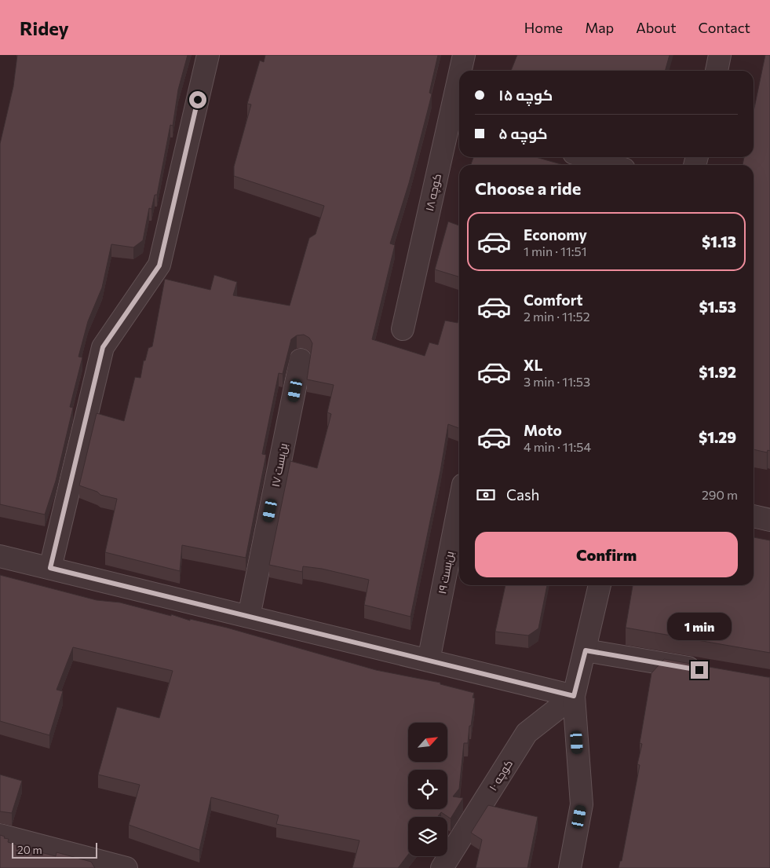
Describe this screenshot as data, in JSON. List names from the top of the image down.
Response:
{
  "streets": {
    "street": [
      "کوچه ۱۸",
      "بن‌بست ۱۷",
      "بن‌بست ۱۹",
      "کوچه ۱۰"
    ]
  },
  "scale_bar": "20 m",
  "north": "top right",
  "page": {
    "header": "Ridey",
    "nav": [
      "Home",
      "Map",
      "About",
      "Contact"
    ],
    "banner": ["کوچه ۱۵", "کوچه ۵"],
    "heading": "Choose a ride",
    "list": [
      {
        "name": "Economy",
        "note": "1 min · 11:51",
        "value": "$1.13"
      },
      {
        "name": "Comfort",
        "note": "2 min · 11:52",
        "value": "$1.53"
      },
      {
        "name": "XL",
        "note": "3 min · 11:53",
        "value": "$1.92"
      },
      {
        "name": "Moto",
        "note": "4 min · 11:54",
        "value": "$1.29"
      }
    ],
    "pay": ["Cash", "290 m"],
    "buttons": "Confirm",
    "bubble": "1 min",
    "scale": "20 m"
  }
}
